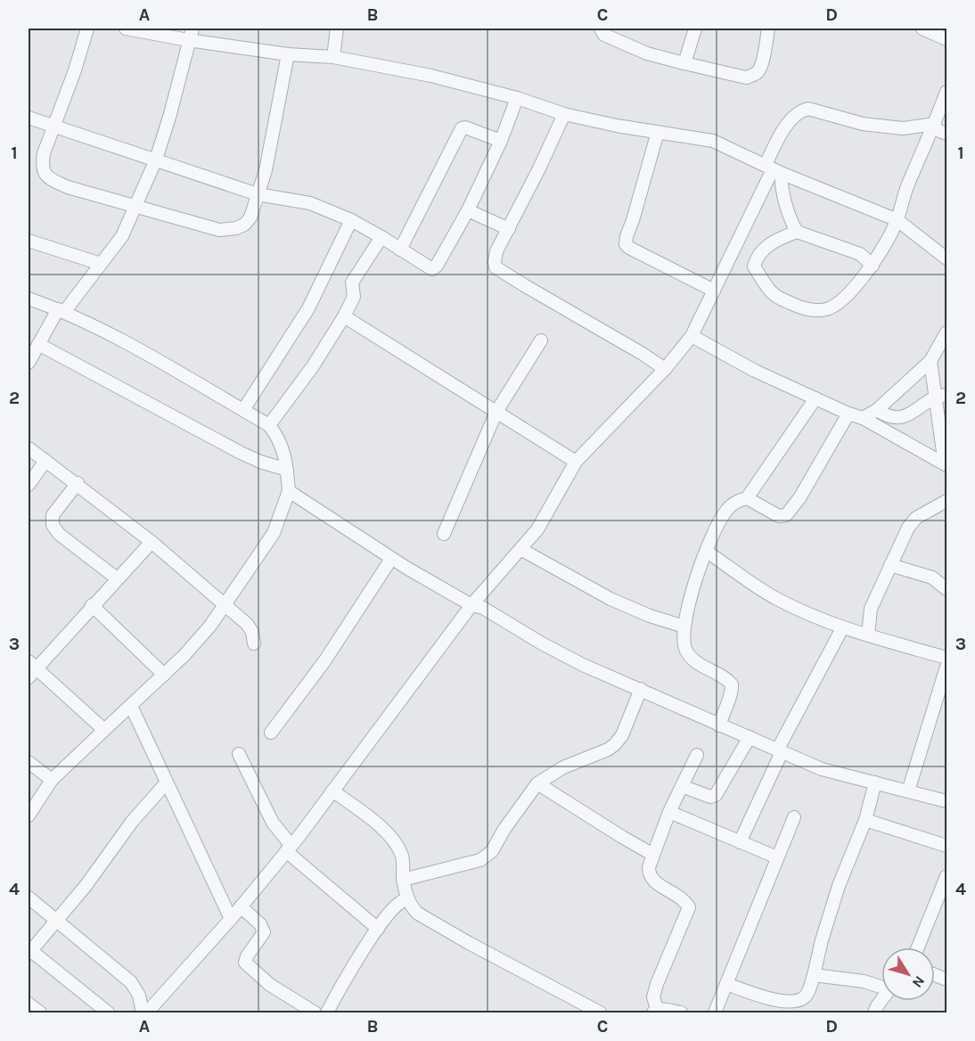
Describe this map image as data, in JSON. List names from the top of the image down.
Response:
{
  "north": "bottom right",
  "grid": {
    "columns": [
      "A",
      "B",
      "C",
      "D"
    ],
    "rows": [
      "1",
      "2",
      "3",
      "4"
    ]
  }
}
